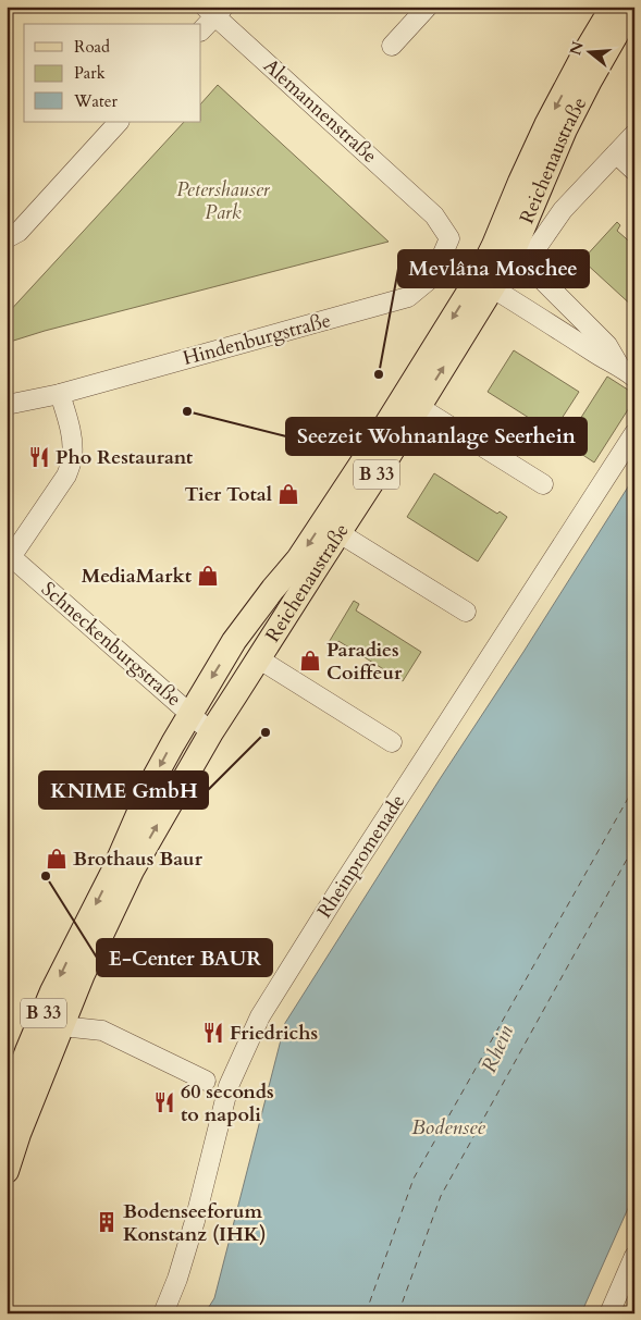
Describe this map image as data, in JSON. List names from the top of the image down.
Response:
{
  "streets": {
    "main road": ["Reichenaustraße", "B 33"],
    "street": [
      "Alemannenstraße",
      "Hindenburgstraße",
      "Schneckenburgstraße",
      "Rheinpromenade"
    ]
  },
  "crossings": [
    ["Alemannenstraße", "Hindenburgstraße"],
    ["Reichenaustraße", "Schneckenburgstraße"],
    ["Hindenburgstraße", "Schneckenburgstraße"]
  ],
  "water": ["Rhein", "Bodensee"],
  "parks": ["Petershauser Park"],
  "places": {
    "other": [
      "Mevlâna Moschee",
      "Seezeit Wohnanlage Seerhein",
      "KNIME GmbH",
      "E-Center BAUR"
    ],
    "restaurant": ["Pho Restaurant", "Friedrichs", "60 seconds to napoli"],
    "shop": [
      "Tier Total",
      "MediaMarkt",
      "Paradies Coiffeur",
      "Brothaus Baur"
    ],
    "building": ["Bodenseeforum Konstanz (IHK)"]
  },
  "legend": ["Road", "Park", "Water"],
  "north": "left"
}
